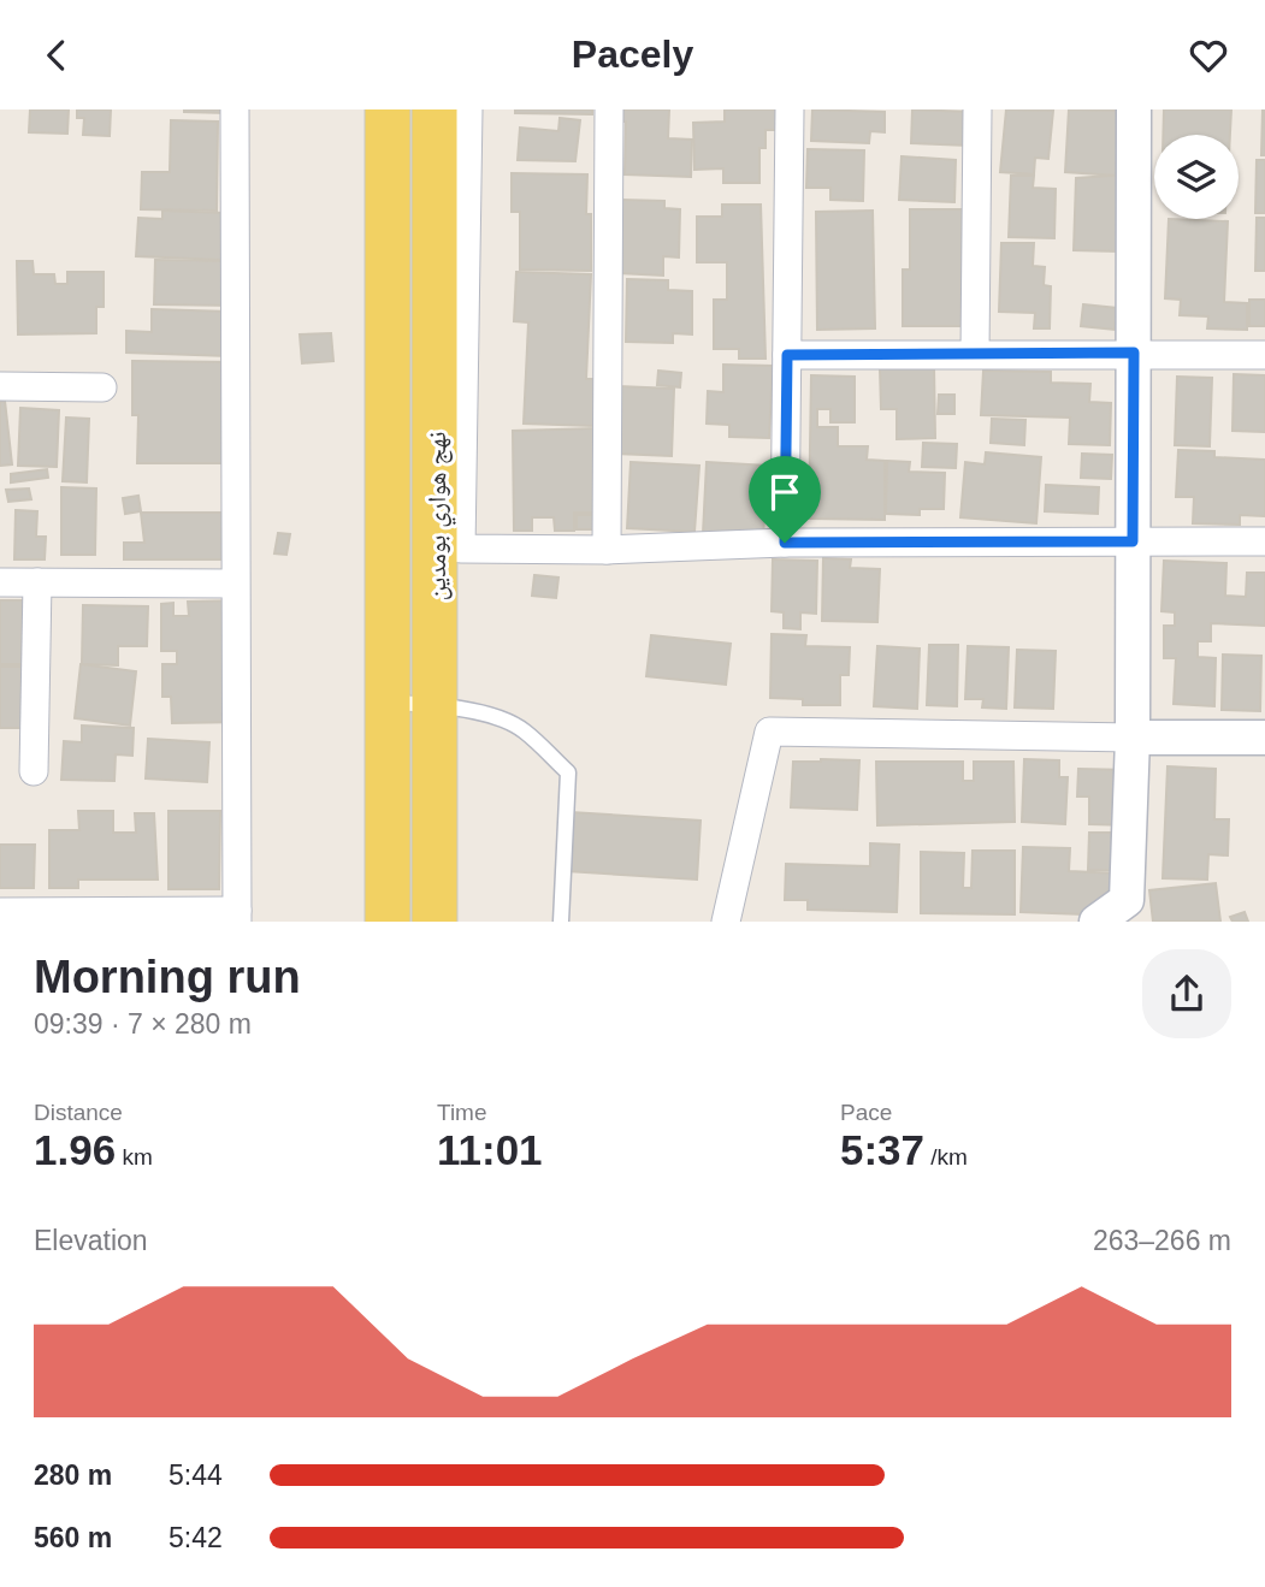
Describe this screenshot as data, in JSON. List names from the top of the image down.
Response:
{
  "streets": {
    "main road": ["نهج هواري بومدين"]
  },
  "page": {
    "header": "Pacely",
    "heading": ["Morning run", "09:39 · 7 × 280 m"],
    "stats": [
      ["Distance", "1.96 km"],
      ["Time", "11:01"],
      ["Pace", "5:37 /km"]
    ],
    "chart": ["Elevation", "263–266 m"],
    "list": [
      {
        "name": "280 m",
        "note": "5:44"
      },
      {
        "name": "560 m",
        "note": "5:42"
      }
    ]
  }
}
